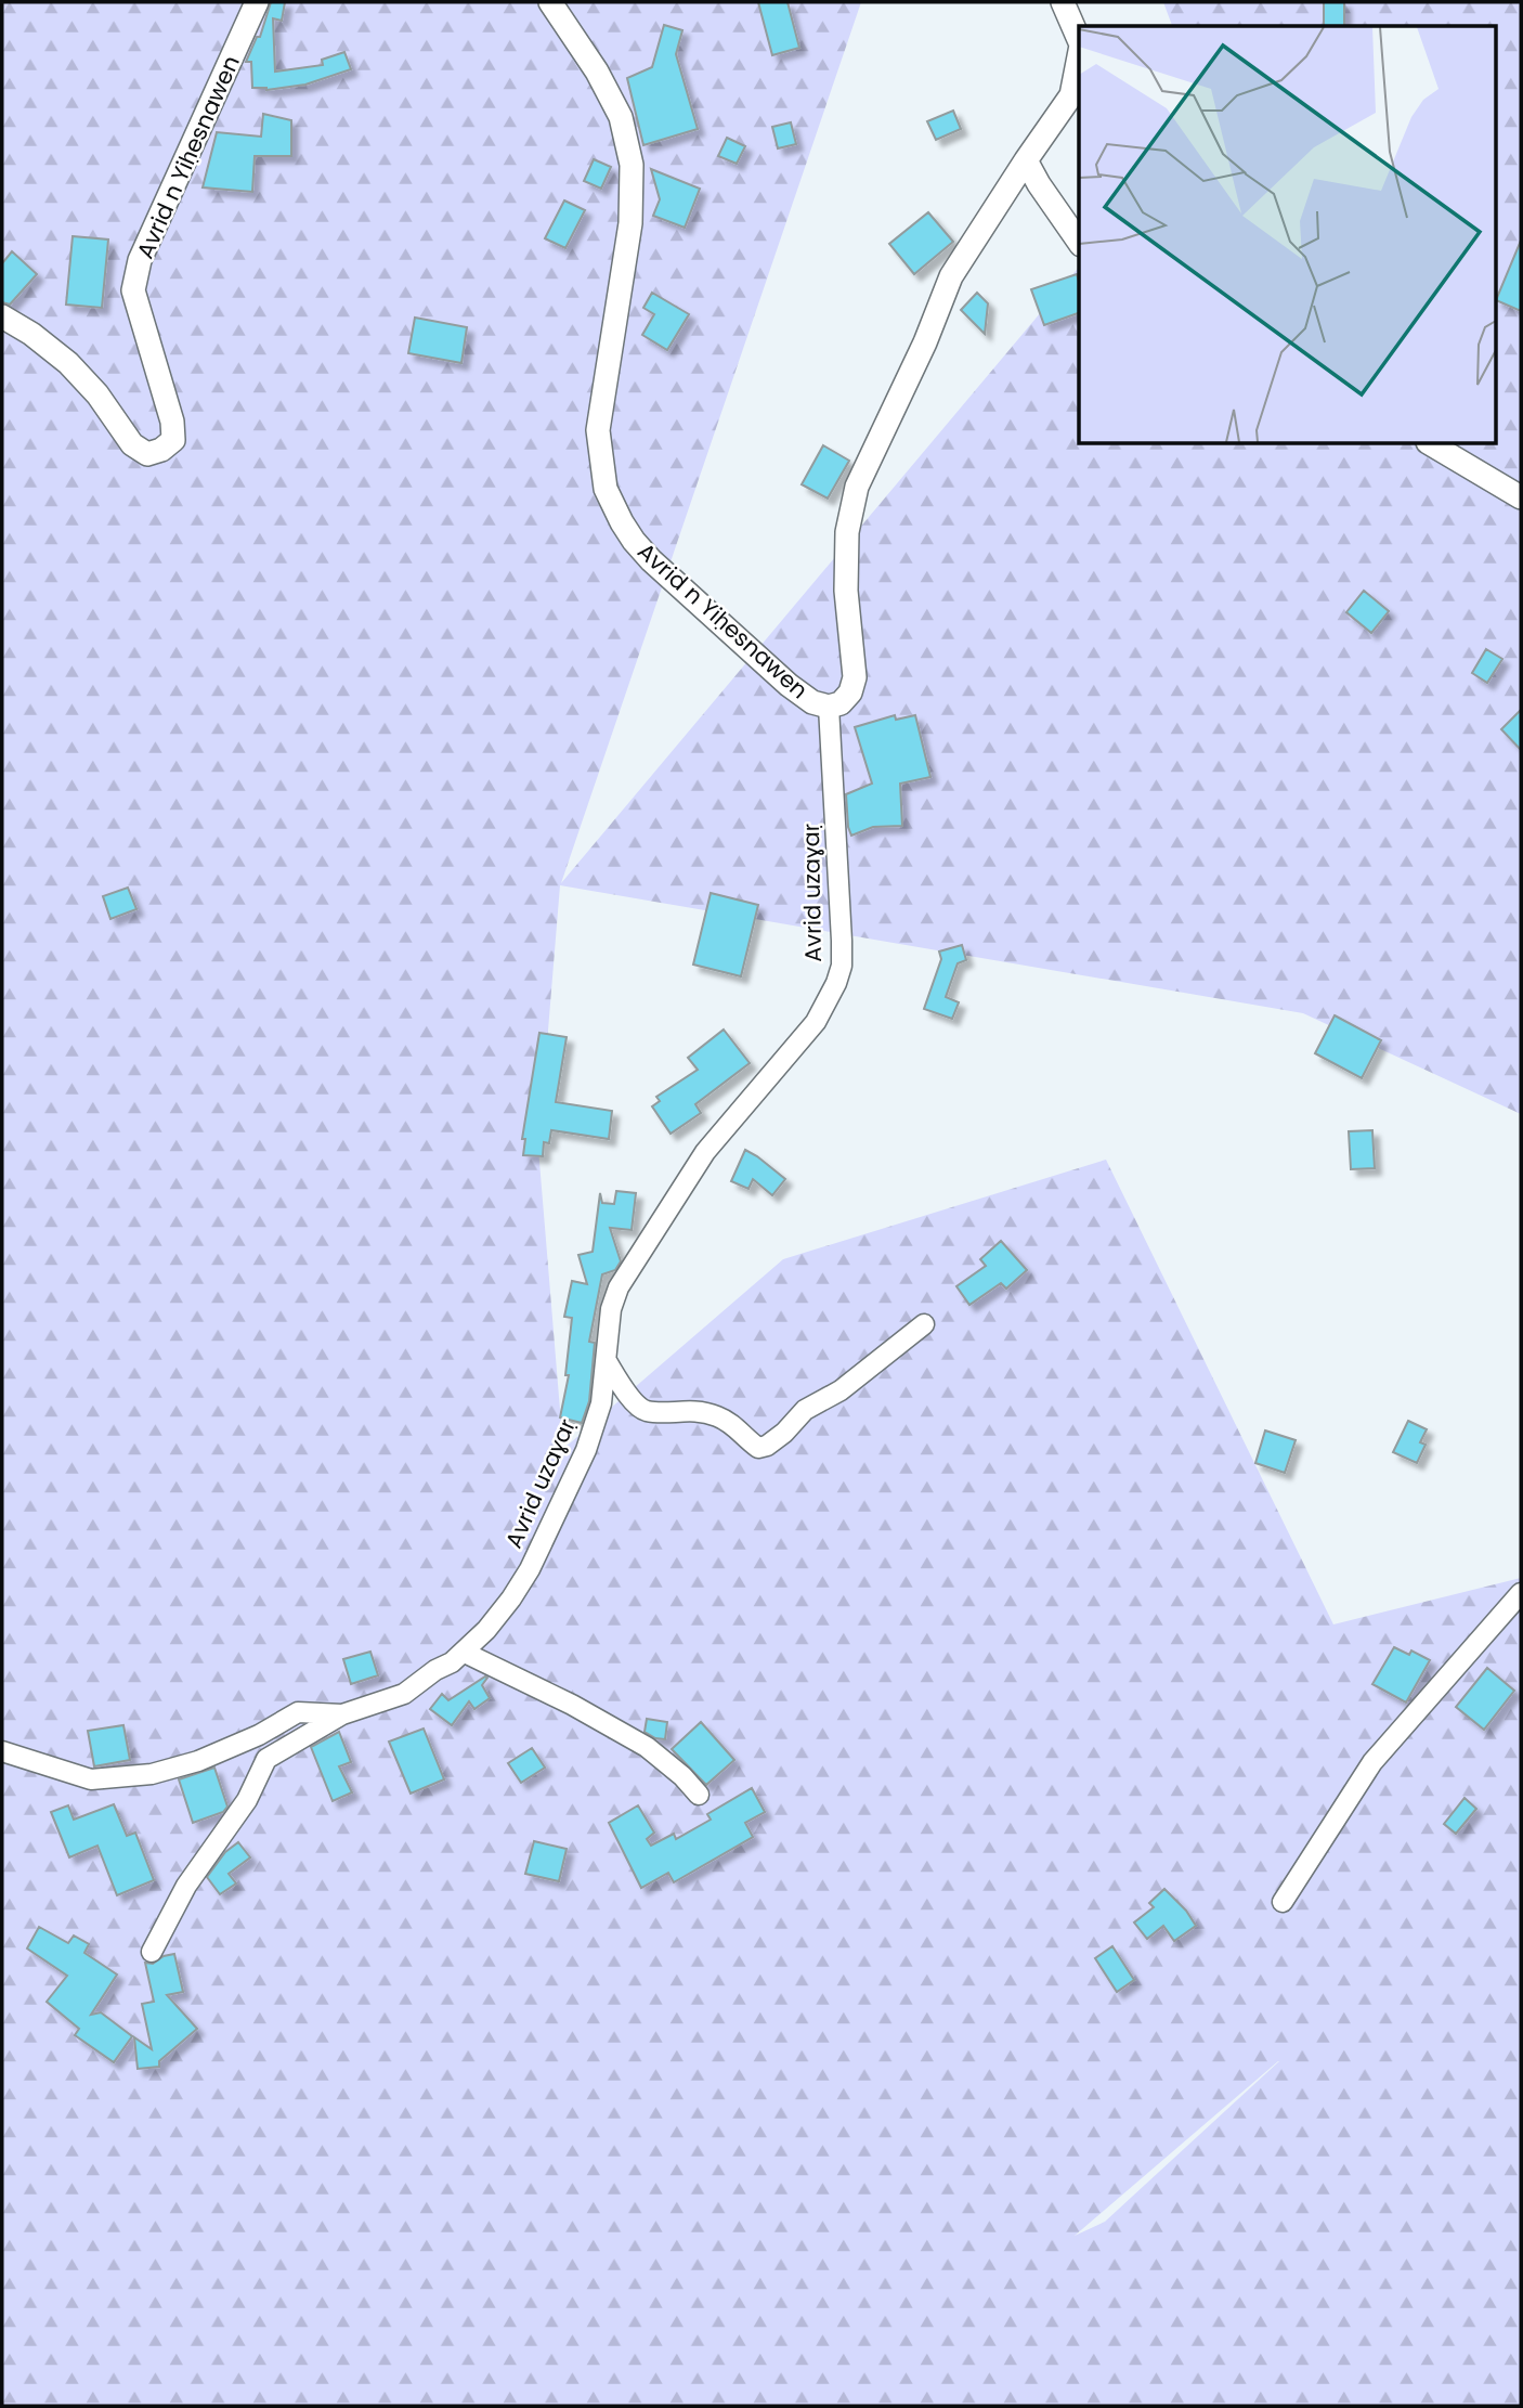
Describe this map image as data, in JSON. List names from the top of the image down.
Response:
{
  "streets": {
    "street": ["Avrid n Yiḥesnawen", "Avrid uzaɣaṛ"]
  },
  "crossings": [
    ["Avrid n Yiḥesnawen", "Avrid uzaɣaṛ"]
  ]
}
